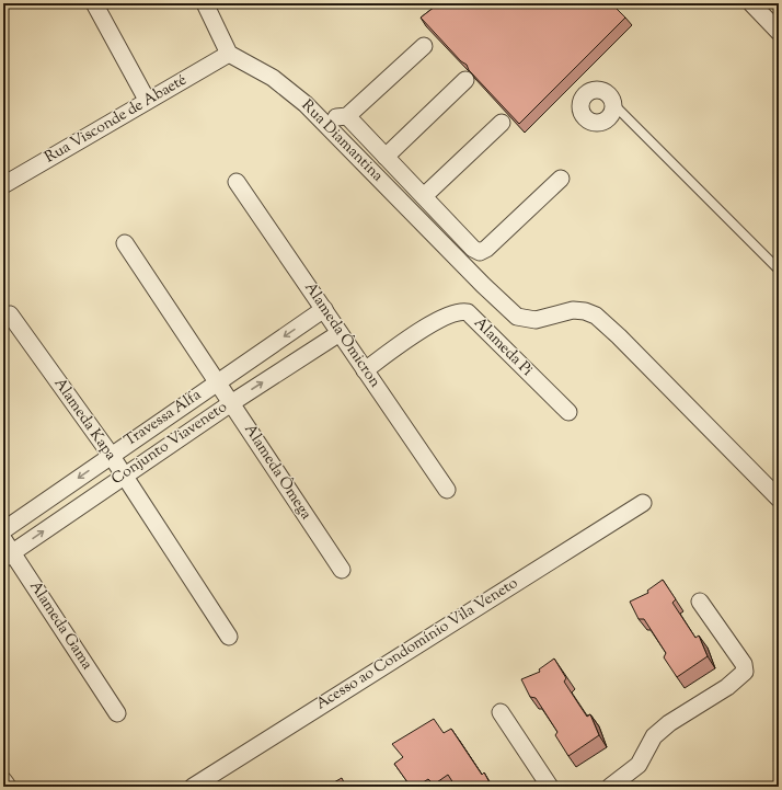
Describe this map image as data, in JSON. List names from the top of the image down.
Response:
{
  "streets": {
    "street": [
      "Rua Visconde de Abaeté",
      "Rua Diamantina",
      "Alameda Ômicron",
      "Alameda Pi",
      "Travessa Alfa",
      "Alameda Kapa",
      "Conjunto Viaveneto",
      "Alameda Ômega",
      "Alameda Gama",
      "Acesso ao Condomínio Vila Veneto"
    ]
  },
  "crossings": [
    ["Rua Visconde de Abaeté", "Rua Diamantina"],
    ["Alameda Ômicron", "Alameda Pi"],
    ["Alameda Ômicron", "Travessa Alfa"],
    ["Alameda Ômicron", "Conjunto Viaveneto"],
    ["Travessa Alfa", "Alameda Kapa"],
    ["Travessa Alfa", "Alameda Ômega"],
    ["Alameda Kapa", "Conjunto Viaveneto"],
    ["Conjunto Viaveneto", "Alameda Ômega"],
    ["Conjunto Viaveneto", "Alameda Gama"]
  ],
  "one_way": ["Travessa Alfa", "Conjunto Viaveneto"]
}
